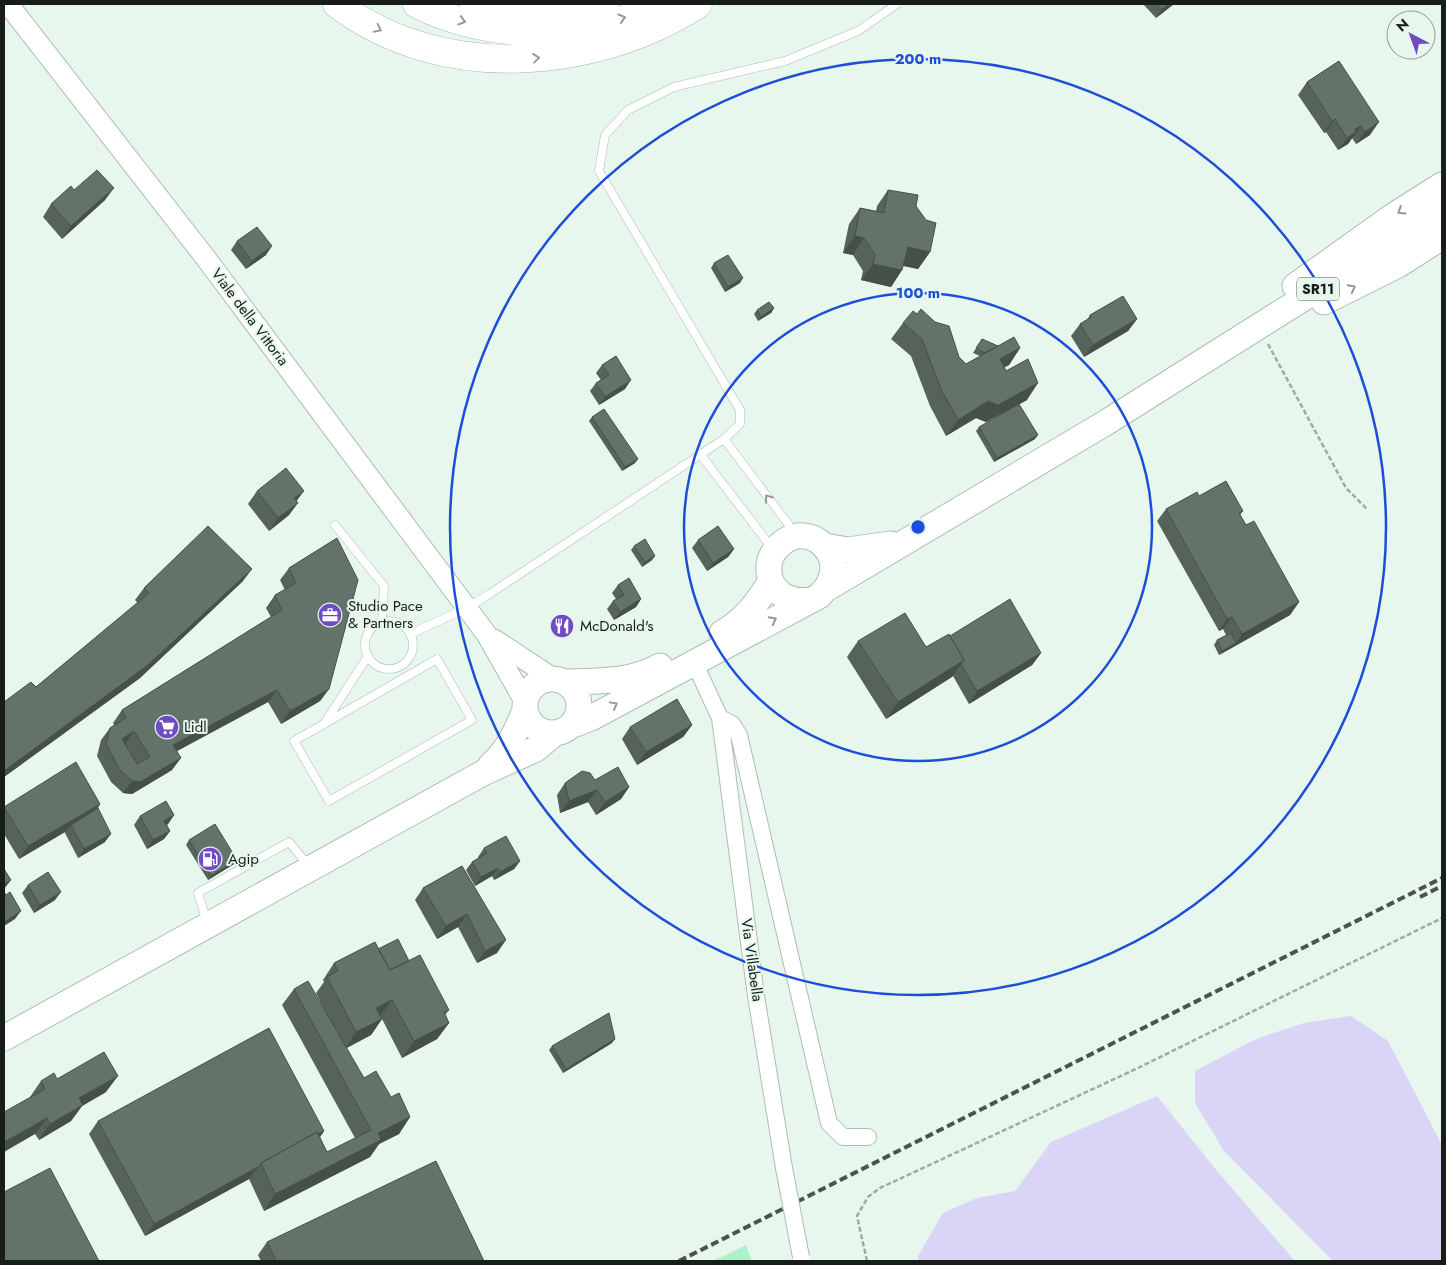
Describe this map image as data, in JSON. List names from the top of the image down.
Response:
{
  "streets": {
    "main road": ["SR11"],
    "street": ["Viale della Vittoria", "Via Villabella"]
  },
  "places": {
    "office": ["Studio Pace & Partners"],
    "restaurant": ["McDonald's"],
    "supermarket": ["Lidl"],
    "fuel station": ["Agip"]
  },
  "north": "top left",
  "rings": ["200 m", "100 m"]
}
